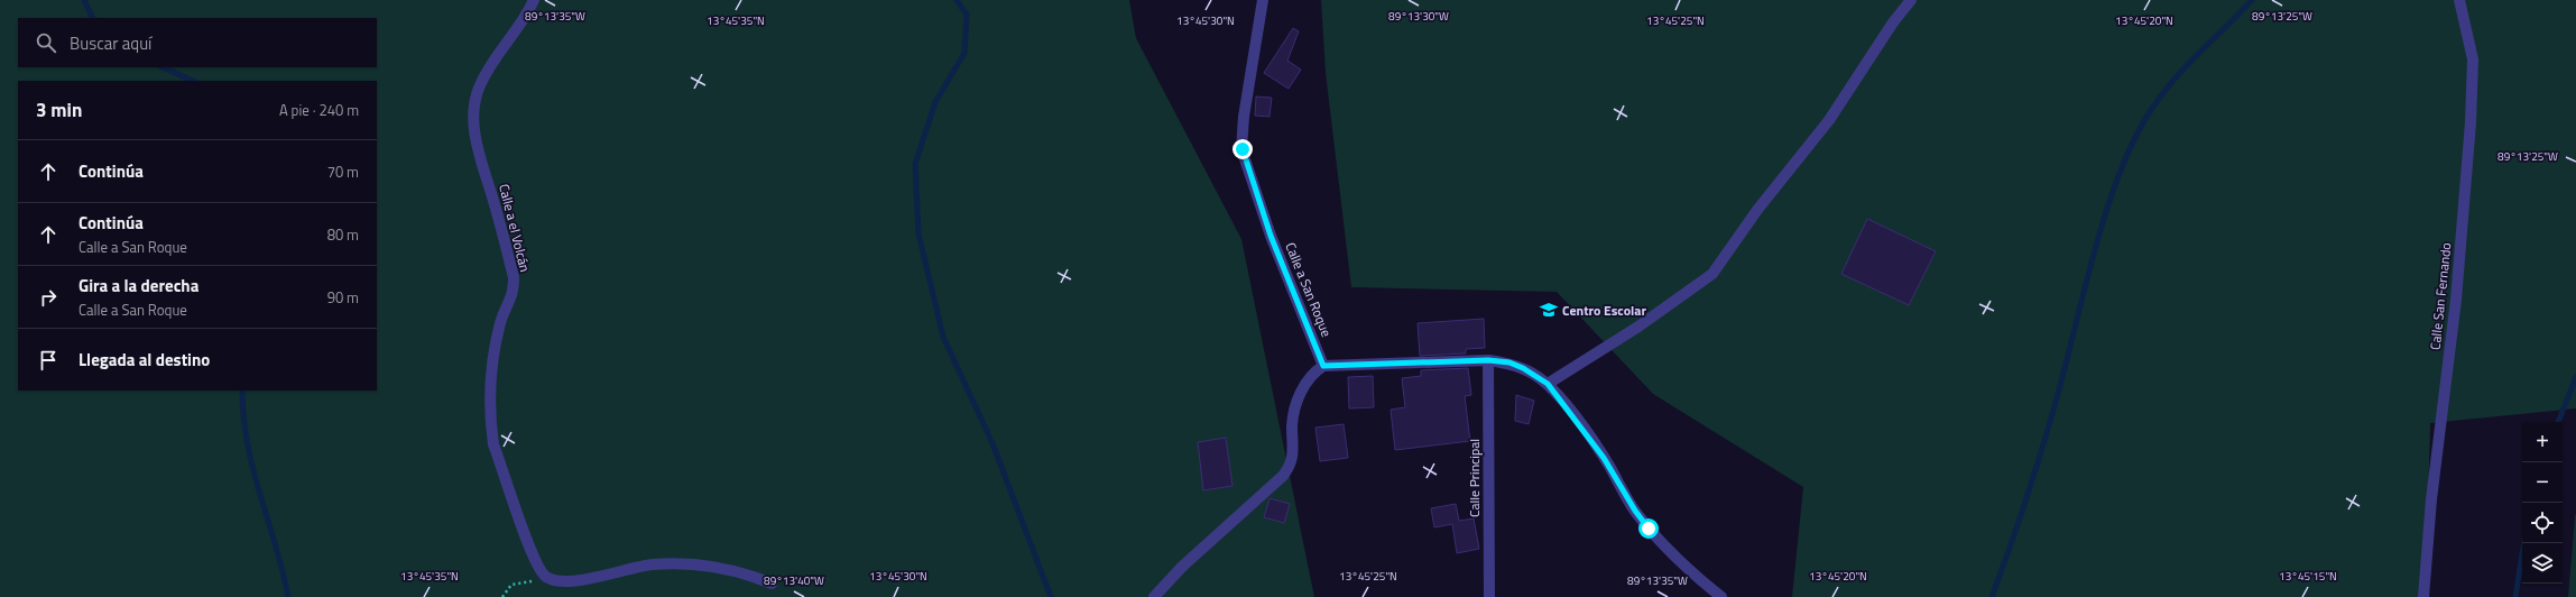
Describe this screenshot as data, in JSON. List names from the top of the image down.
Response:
{
  "streets": {
    "street": [
      "Calle a el Volcán",
      "Calle a San Roque",
      "Calle San Fernando",
      "Calle Principal"
    ]
  },
  "places": {
    "school or university": ["Centro Escolar"]
  },
  "page": {
    "search": "Buscar aquí",
    "heading": ["3 min", "A pie · 240 m"],
    "list": [
      ["Continúa", "70 m"],
      ["Continúa", "Calle a San Roque", "80 m"],
      ["Gira a la derecha", "Calle a San Roque", "90 m"],
      "Llegada al destino"
    ],
    "map_buttons": ["+", "−"]
  },
  "coordinates": [
    "89°13'35\"W",
    "89°13'30\"W",
    "89°13'25\"W",
    "13°45'35\"N",
    "13°45'30\"N",
    "13°45'25\"N",
    "13°45'20\"N",
    "13°45'15\"N",
    "89°13'40\"W"
  ]
}
